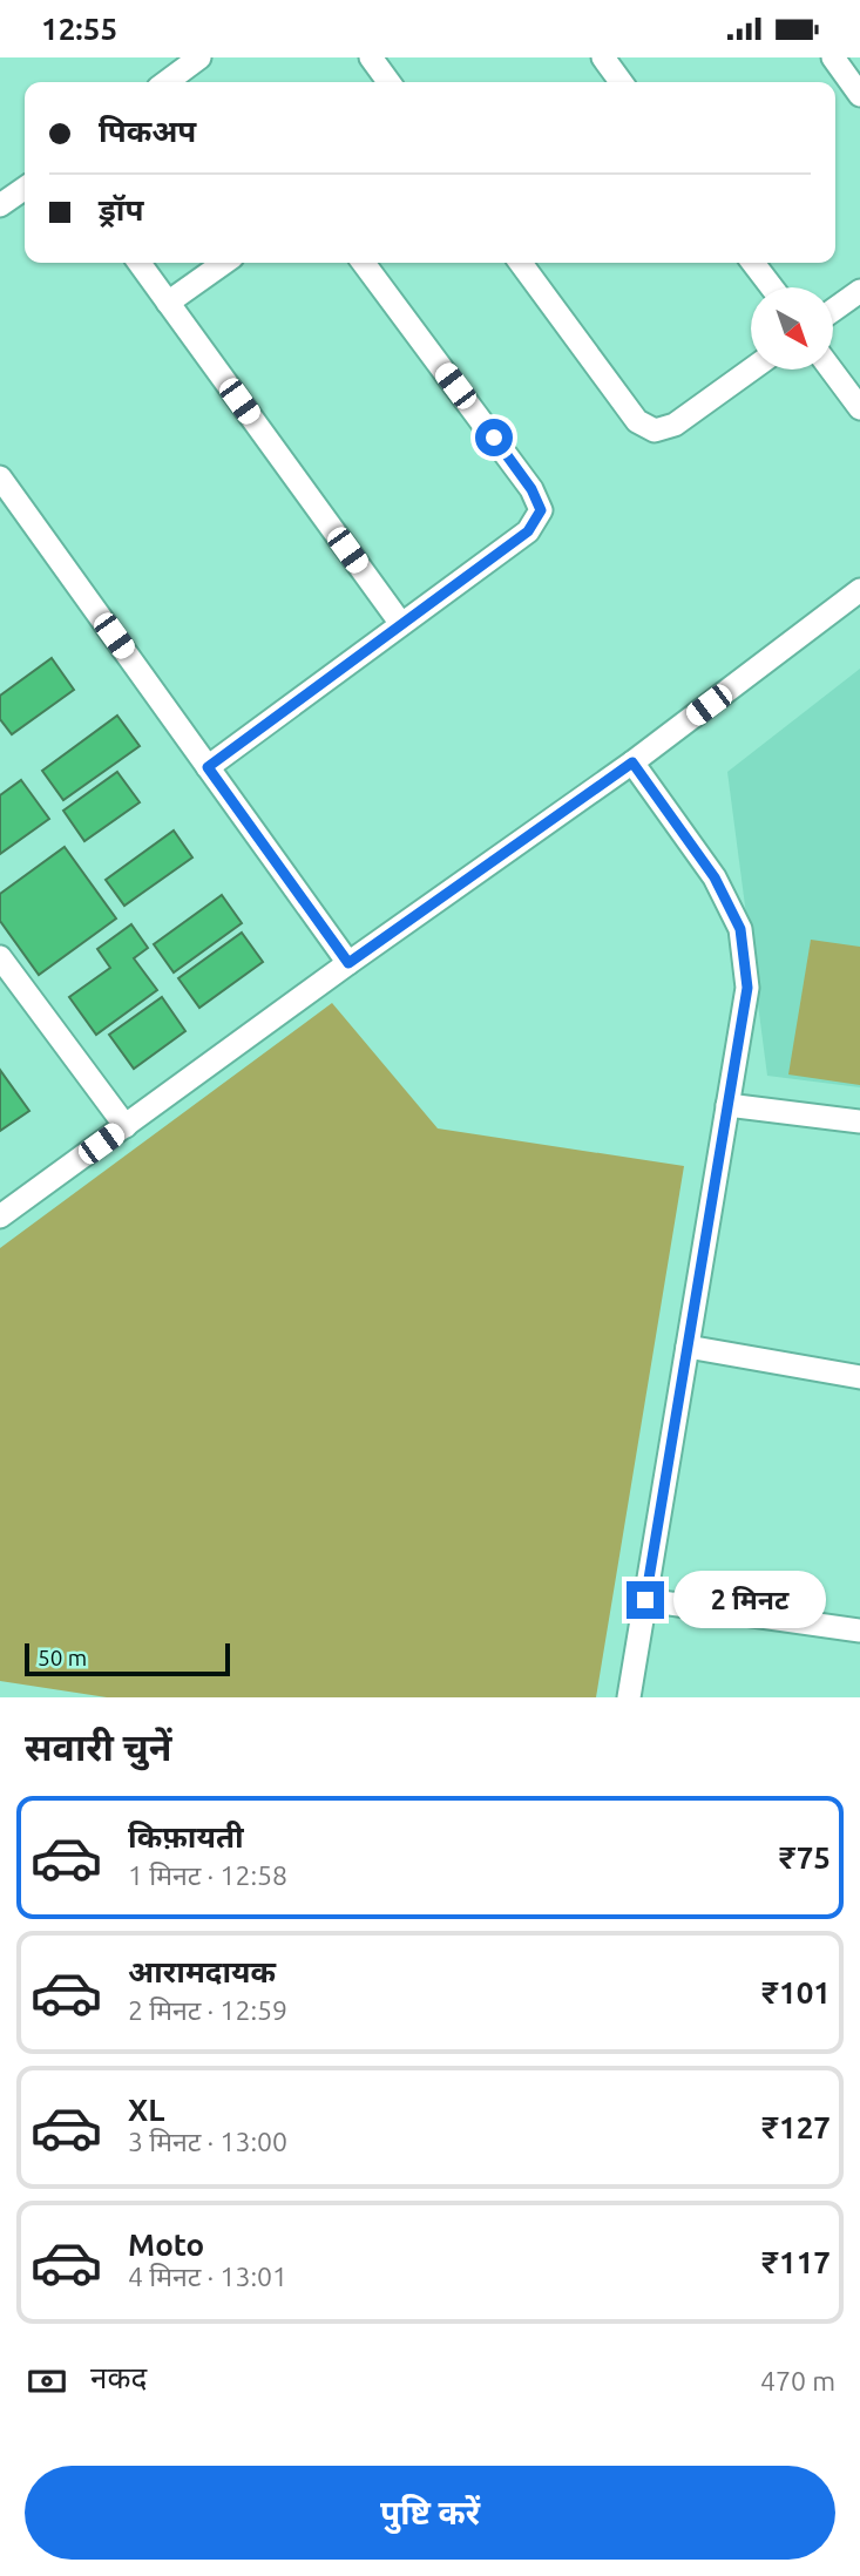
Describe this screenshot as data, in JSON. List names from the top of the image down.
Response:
{
  "scale_bar": "50 m",
  "north": "bottom right",
  "page": {
    "status": "12:55",
    "banner": ["पिकअप", "ड्रॉप"],
    "bubble": "2 मिनट",
    "scale": "50 m",
    "heading": "सवारी चुनें",
    "list": [
      {
        "name": "किफ़ायती",
        "note": "1 मिनट · 12:58",
        "value": "₹75"
      },
      {
        "name": "आरामदायक",
        "note": "2 मिनट · 12:59",
        "value": "₹101"
      },
      {
        "name": "XL",
        "note": "3 मिनट · 13:00",
        "value": "₹127"
      },
      {
        "name": "Moto",
        "note": "4 मिनट · 13:01",
        "value": "₹117"
      }
    ],
    "pay": ["नकद", "470 m"],
    "buttons": "पुष्टि करें"
  }
}
